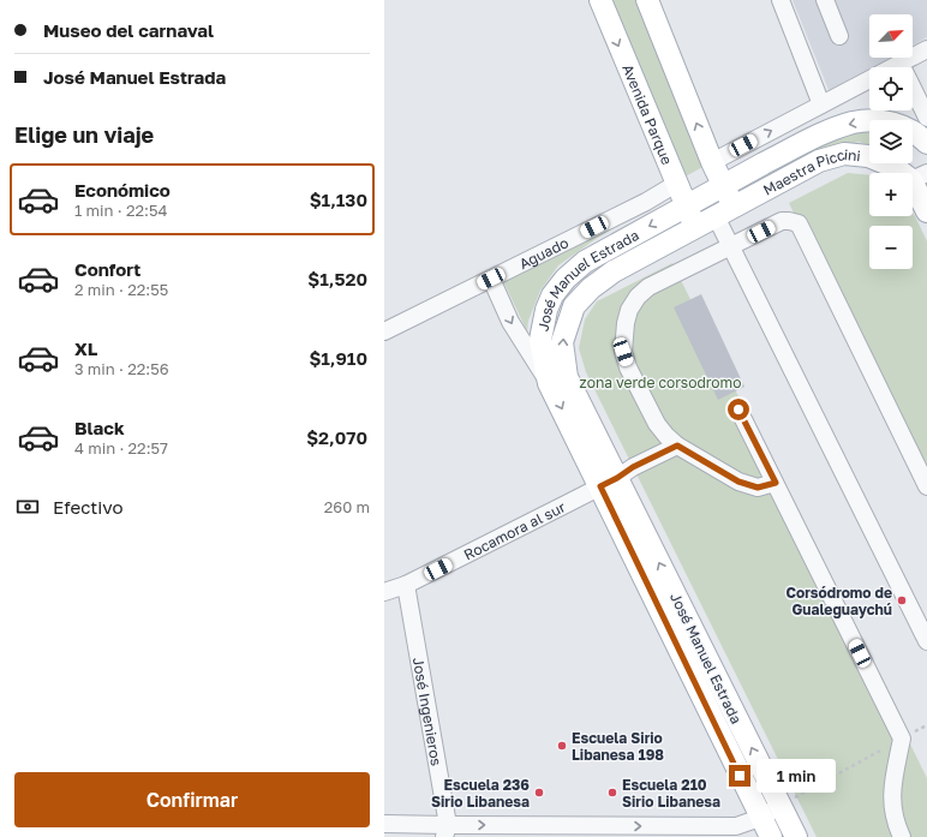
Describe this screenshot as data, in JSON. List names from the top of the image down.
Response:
{
  "streets": {
    "main road": ["Avenida Parque", "Maestra Piccini", "José Manuel Estrada"],
    "street": ["Aguado", "Rocamora al sur", "José Ingenieros"]
  },
  "crossings": [
    ["Avenida Parque", "Maestra Piccini"],
    ["Avenida Parque", "Aguado"],
    ["Avenida Parque", "José Manuel Estrada"],
    ["Maestra Piccini", "José Manuel Estrada"],
    ["Maestra Piccini", "Rocamora al sur"],
    ["José Manuel Estrada", "Rocamora al sur"],
    ["Rocamora al sur", "José Ingenieros"]
  ],
  "parks": ["zona verde corsodromo"],
  "places": [
    "Corsódromo de Gualeguaychú",
    "Escuela Sirio Libanesa 198",
    "Escuela 236 Sirio Libanesa",
    "Escuela 210 Sirio Libanesa"
  ],
  "north": "top right",
  "page": {
    "banner": ["Museo del carnaval", "José Manuel Estrada"],
    "map_buttons": ["+", "−"],
    "heading": "Elige un viaje",
    "list": [
      {
        "name": "Económico",
        "note": "1 min · 22:54",
        "value": "$1,130"
      },
      {
        "name": "Confort",
        "note": "2 min · 22:55",
        "value": "$1,520"
      },
      {
        "name": "XL",
        "note": "3 min · 22:56",
        "value": "$1,910"
      },
      {
        "name": "Black",
        "note": "4 min · 22:57",
        "value": "$2,070"
      }
    ],
    "pay": ["Efectivo", "260 m"],
    "bubble": "1 min",
    "buttons": "Confirmar"
  }
}
